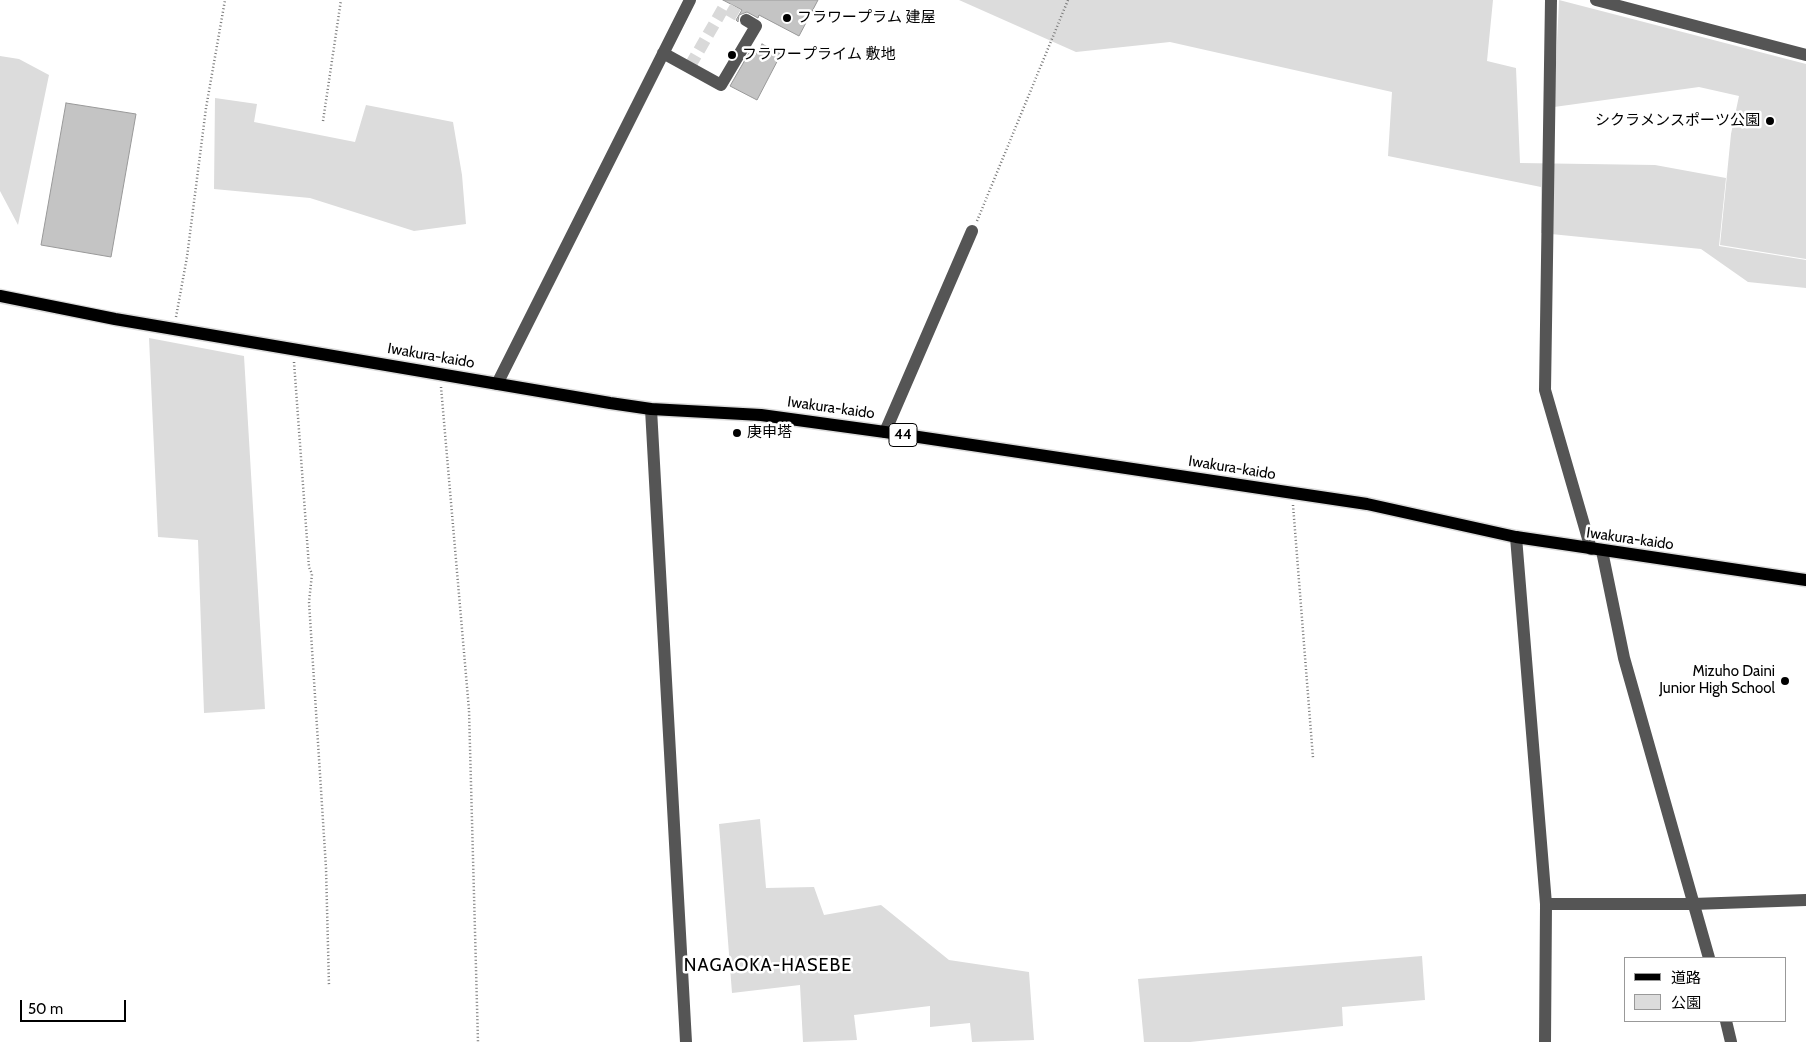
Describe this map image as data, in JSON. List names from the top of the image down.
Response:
{
  "streets": {
    "main road": ["Iwakura-kaido", "44"]
  },
  "districts": ["NAGAOKA-HASEBE"],
  "places": [
    "フラワープラム 建屋",
    "フラワープライム 敷地",
    "シクラメンスポーツ公園",
    "庚申塔",
    "Mizuho Daini Junior High School"
  ],
  "legend": ["道路", "公園"],
  "scale_bar": "50 m"
}
